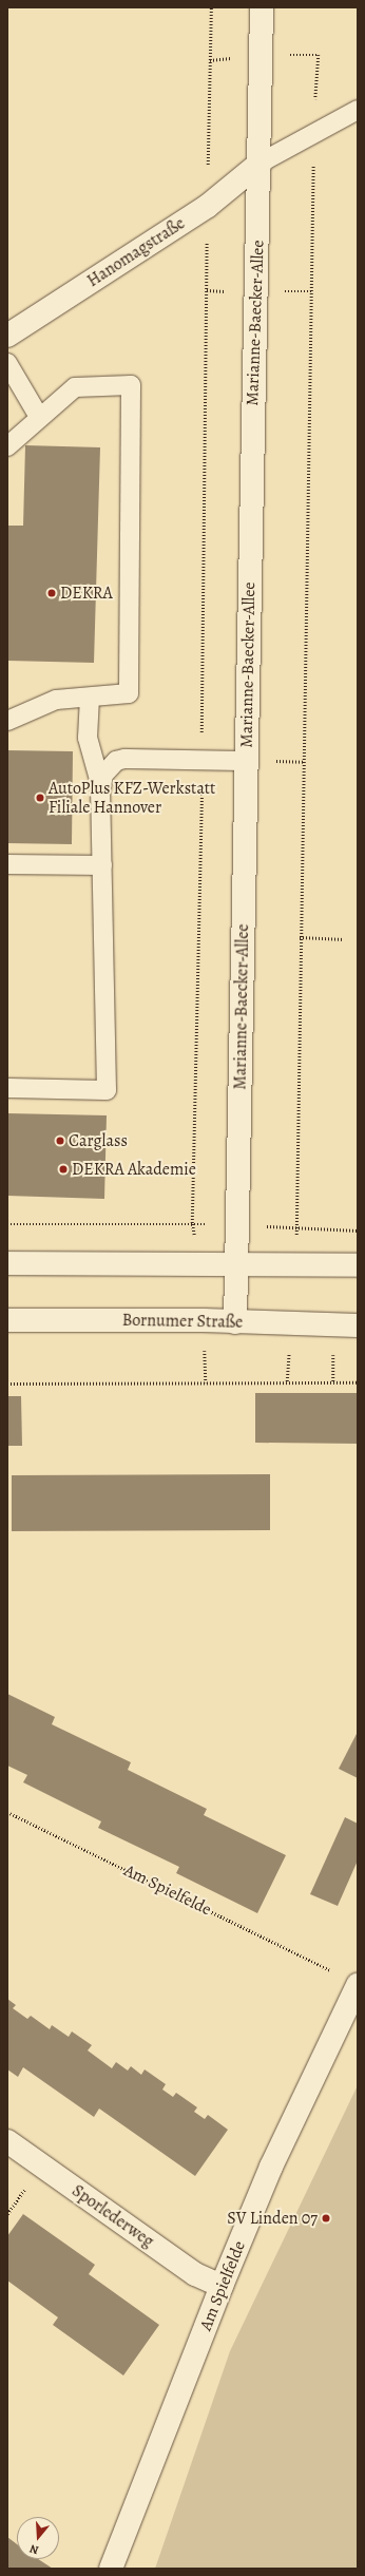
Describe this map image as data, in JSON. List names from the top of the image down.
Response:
{
  "streets": {
    "street": [
      "Hanomagstraße",
      "Marianne-Baecker-Allee",
      "Bornumer Straße",
      "Am Spielfelde",
      "Sporlederweg"
    ]
  },
  "crossings": [
    ["Hanomagstraße", "Marianne-Baecker-Allee"],
    ["Marianne-Baecker-Allee", "Bornumer Straße"],
    ["Am Spielfelde", "Sporlederweg"]
  ],
  "places": [
    "DEKRA",
    "AutoPlus KFZ-Werkstatt Filiale Hannover",
    "Carglass",
    "DEKRA Akademie",
    "SV Linden 07"
  ],
  "north": "bottom"
}
